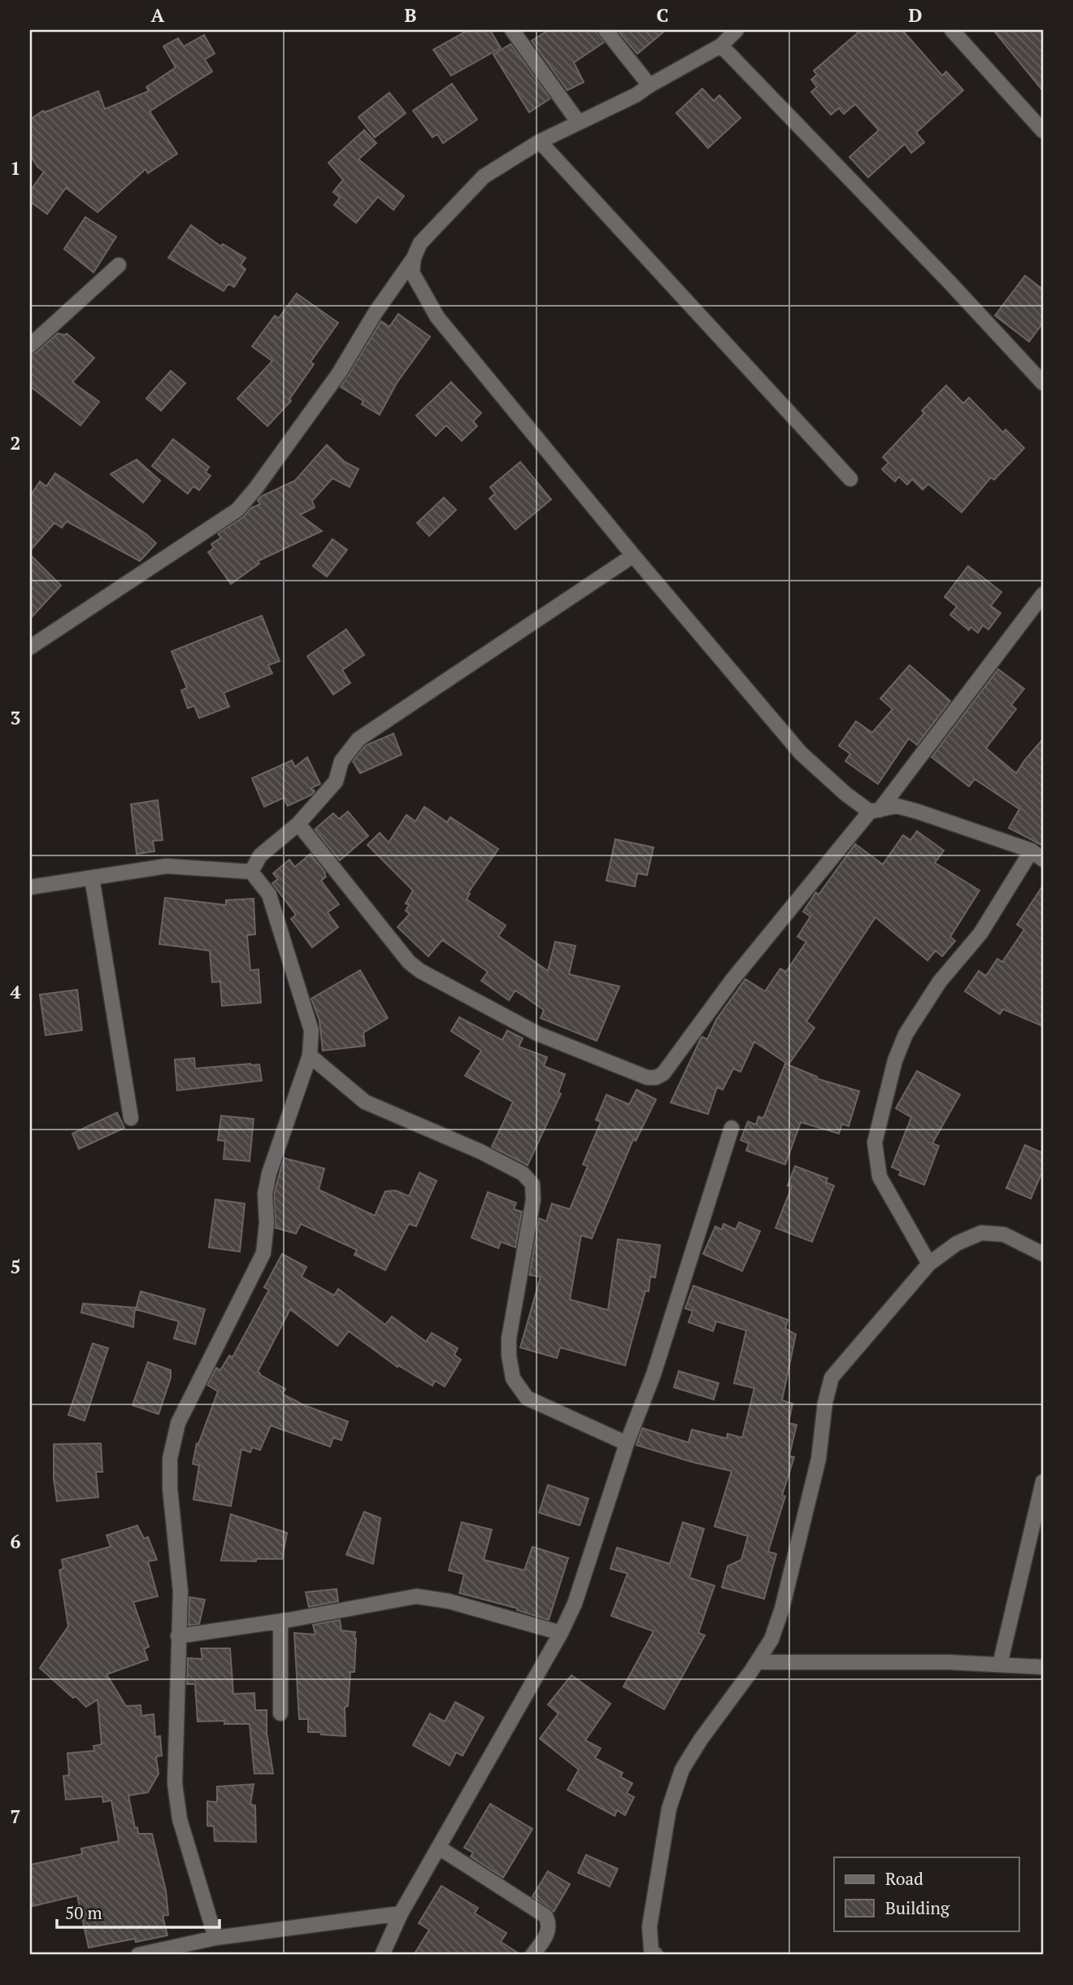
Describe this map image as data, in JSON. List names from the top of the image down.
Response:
{
  "legend": ["Road", "Building"],
  "scale_bar": "50 m",
  "grid": {
    "columns": [
      "A",
      "B",
      "C",
      "D"
    ],
    "rows": [
      "1",
      "2",
      "3",
      "4",
      "5",
      "6",
      "7"
    ]
  }
}
